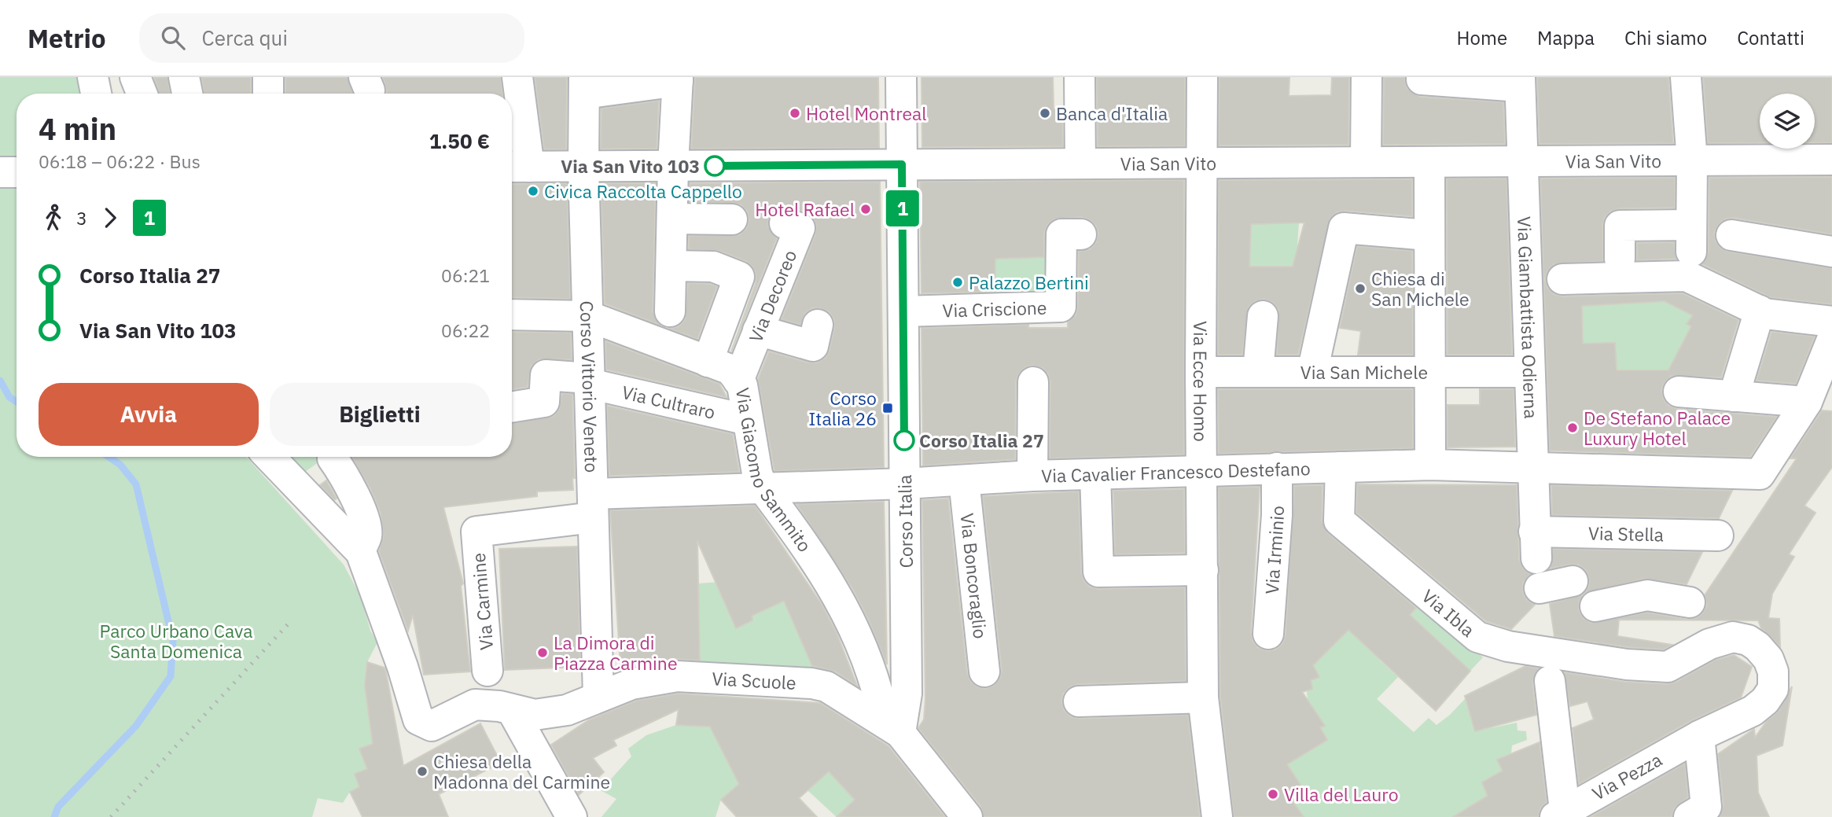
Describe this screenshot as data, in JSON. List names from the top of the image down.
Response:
{
  "streets": {
    "street": [
      "Via San Vito",
      "Via Decoreo",
      "Via Criscione",
      "Via Giambattista Odierna",
      "Via San Michele",
      "Via Ecce Homo",
      "Corso Vittorio Veneto",
      "Via Cultraro",
      "Via Giacomo Sammito",
      "Via Cavalier Francesco Destefano",
      "Corso Italia",
      "Via Stella",
      "Via Irminio",
      "Via Boncoraglio",
      "Via Carmine",
      "Via Ibla",
      "Via Scuole",
      "Via Pezza"
    ]
  },
  "crossings": [
    ["Via San Vito", "Via Giambattista Odierna"],
    ["Via San Vito", "Via Ecce Homo"],
    ["Via San Vito", "Corso Vittorio Veneto"],
    ["Via San Vito", "Corso Italia"],
    ["Via Decoreo", "Via Giacomo Sammito"],
    ["Via Criscione", "Corso Italia"],
    ["Via Giambattista Odierna", "Via San Michele"],
    ["Via Giambattista Odierna", "Via Cavalier Francesco Destefano"],
    ["Via Giambattista Odierna", "Via Stella"],
    ["Via San Michele", "Via Ecce Homo"],
    ["Via Ecce Homo", "Via Cavalier Francesco Destefano"],
    ["Corso Vittorio Veneto", "Via Cultraro"],
    ["Corso Vittorio Veneto", "Via Giacomo Sammito"],
    ["Corso Vittorio Veneto", "Via Cavalier Francesco Destefano"],
    ["Corso Vittorio Veneto", "Via Scuole"],
    ["Via Cultraro", "Via Giacomo Sammito"],
    ["Via Giacomo Sammito", "Via Cavalier Francesco Destefano"],
    ["Via Giacomo Sammito", "Corso Italia"],
    ["Via Giacomo Sammito", "Via Scuole"],
    ["Via Cavalier Francesco Destefano", "Corso Italia"],
    ["Via Cavalier Francesco Destefano", "Via Irminio"],
    ["Via Cavalier Francesco Destefano", "Via Boncoraglio"],
    ["Via Cavalier Francesco Destefano", "Via Carmine"],
    ["Via Cavalier Francesco Destefano", "Via Ibla"],
    ["Corso Italia", "Via Scuole"],
    ["Via Ibla", "Via Pezza"]
  ],
  "parks": ["Parco Urbano Cava Santa Domenica"],
  "places": {
    "other": [
      "Hotel Montreal",
      "Banca d'Italia",
      "Via San Vito 103",
      "Civica Raccolta Cappello",
      "Hotel Rafael",
      "Palazzo Bertini",
      "Chiesa di San Michele",
      "De Stefano Palace Luxury Hotel",
      "Corso Italia 27",
      "La Dimora di Piazza Carmine",
      "Chiesa della Madonna del Carmine",
      "Villa del Lauro"
    ],
    "transit": ["Corso Italia 26"]
  },
  "lines": ["bus line 1"],
  "page": {
    "header": "Metrio",
    "search": "Cerca qui",
    "nav": [
      "Home",
      "Mappa",
      "Chi siamo",
      "Contatti"
    ],
    "on_map": "1",
    "heading": ["4 min", "06:18 – 06:22 · Bus", "1.50 €"],
    "legs": ["3", "1"],
    "list": [
      {
        "name": "Corso Italia 27",
        "value": "06:21"
      },
      {
        "name": "Via San Vito 103",
        "value": "06:22"
      }
    ],
    "buttons": ["Avvia", "Biglietti"]
  }
}
